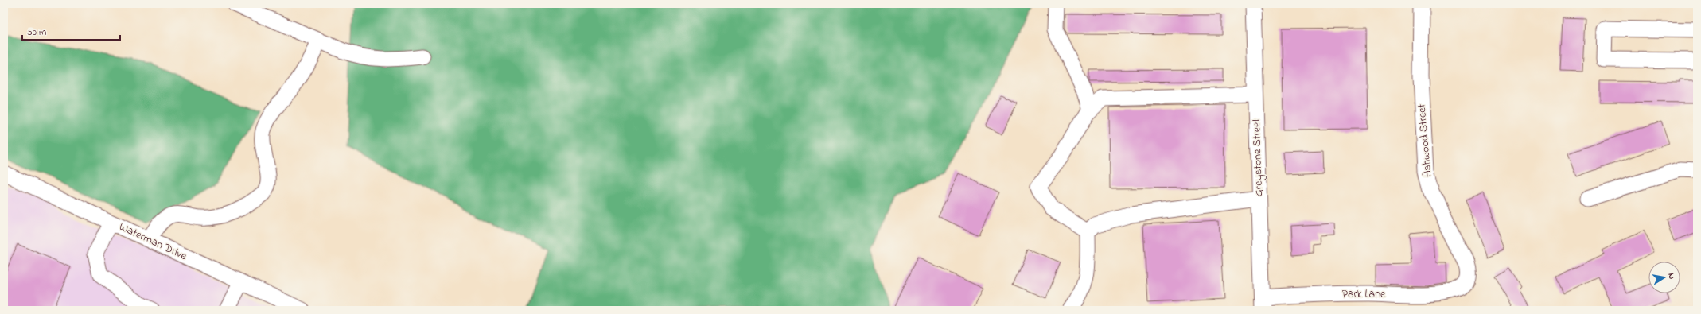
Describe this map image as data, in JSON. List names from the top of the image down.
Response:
{
  "streets": {
    "street": [
      "Ashwood Street",
      "Greystone Street",
      "Waterman Drive",
      "Park Lane"
    ]
  },
  "crossings": [
    ["Ashwood Street", "Park Lane"],
    ["Greystone Street", "Park Lane"]
  ],
  "scale_bar": "50 m",
  "north": "right"
}
